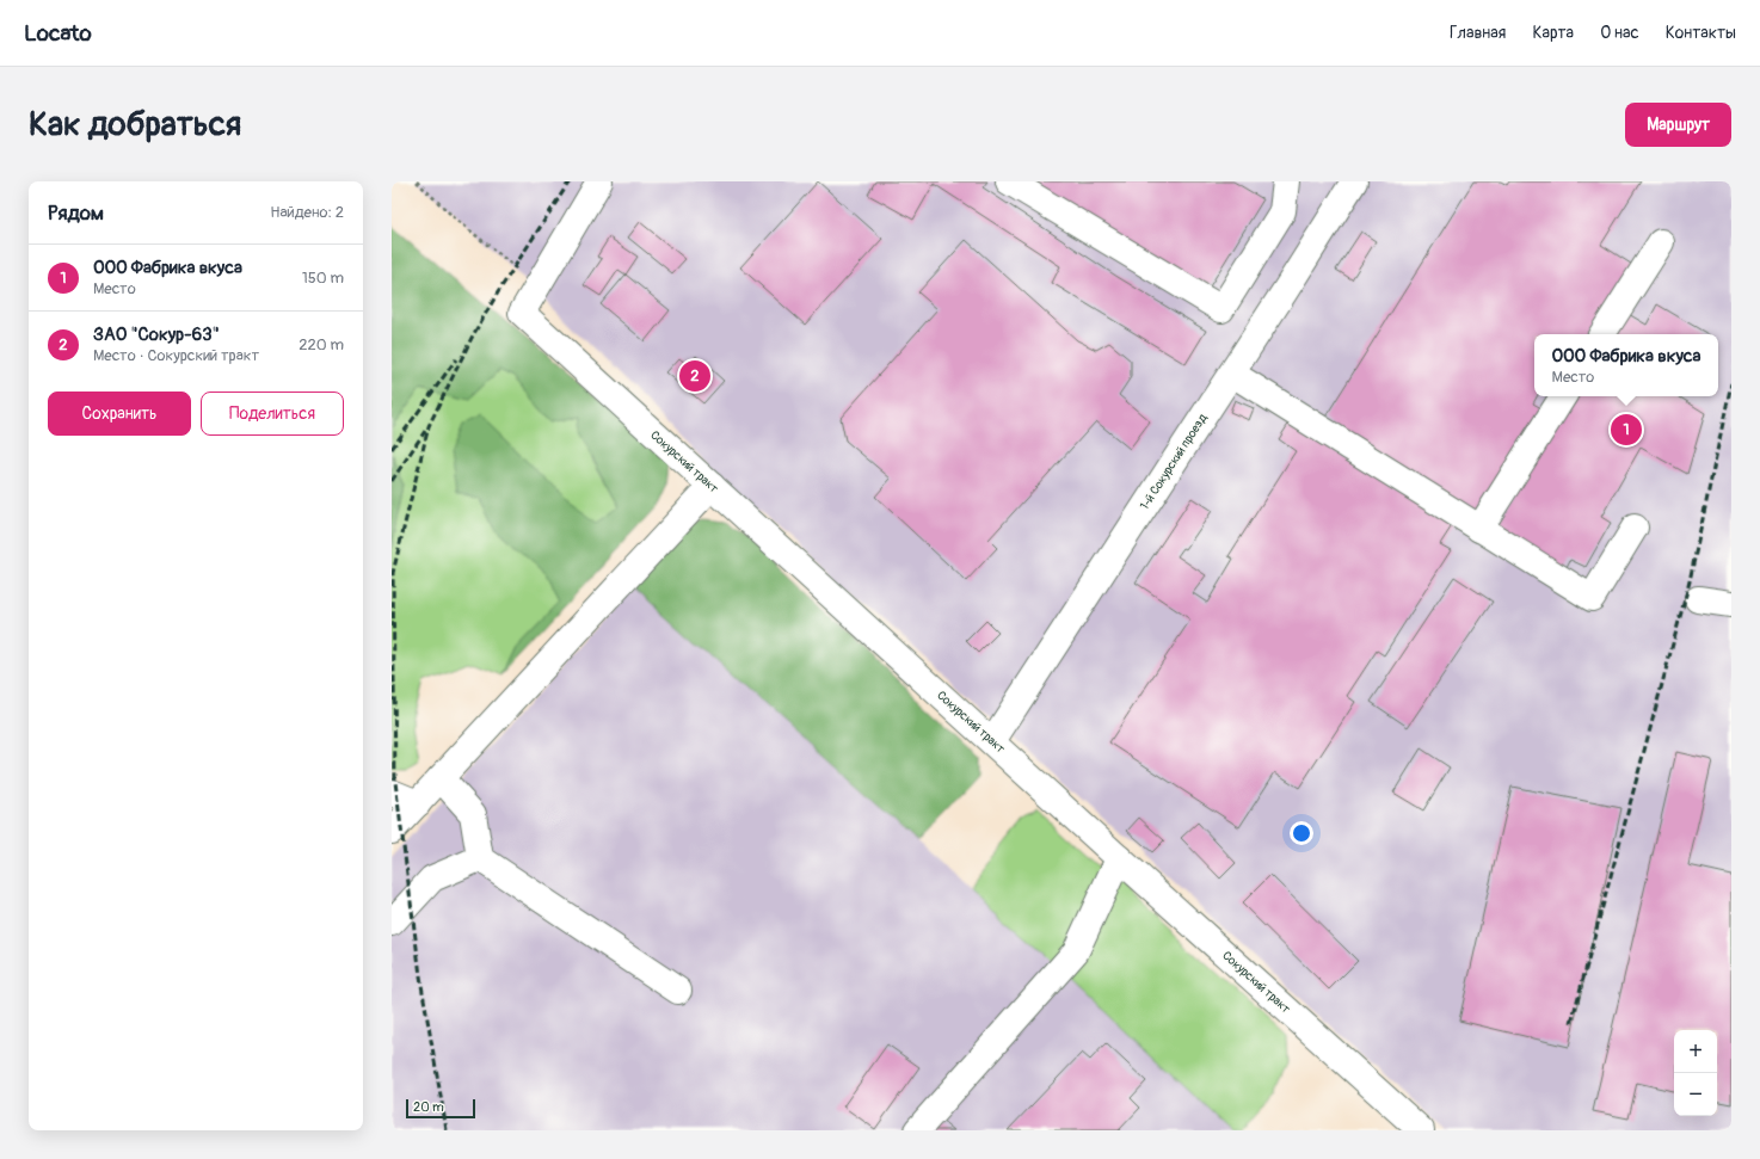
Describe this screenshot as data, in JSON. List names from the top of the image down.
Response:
{
  "streets": {
    "street": ["Сокурский тракт", "1-й Сокурский проезд"]
  },
  "crossings": [
    ["Сокурский тракт", "1-й Сокурский проезд"]
  ],
  "scale_bar": "20 m",
  "page": {
    "header": "Locato",
    "nav": [
      "Главная",
      "Карта",
      "О нас",
      "Контакты"
    ],
    "buttons": [
      "Маршрут",
      ["Сохранить", "Поделиться"]
    ],
    "title": "Как добраться",
    "heading": ["Рядом", "Найдено: 2"],
    "list": [
      {
        "mark": "1",
        "name": "ООО Фабрика вкуса",
        "note": "Место",
        "value": "150 m"
      },
      {
        "mark": "2",
        "name": "ЗАО \"Сокур-63\"",
        "note": "Место · Сокурский тракт",
        "value": "220 m"
      }
    ],
    "popup": ["ООО Фабрика вкуса", "Место"],
    "pins": ["2", "1"],
    "map_buttons": ["+", "−"],
    "scale": "20 m"
  }
}
